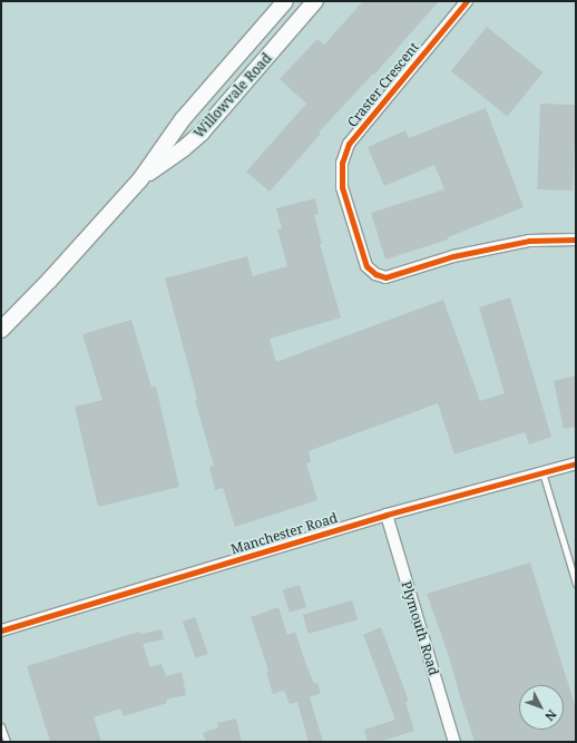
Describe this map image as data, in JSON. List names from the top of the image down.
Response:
{
  "streets": {
    "main road": ["Willowvale Road"],
    "street": ["Craster Crescent", "Manchester Road", "Plymouth Road"]
  },
  "crossings": [
    ["Manchester Road", "Plymouth Road"]
  ],
  "north": "bottom right"
}
